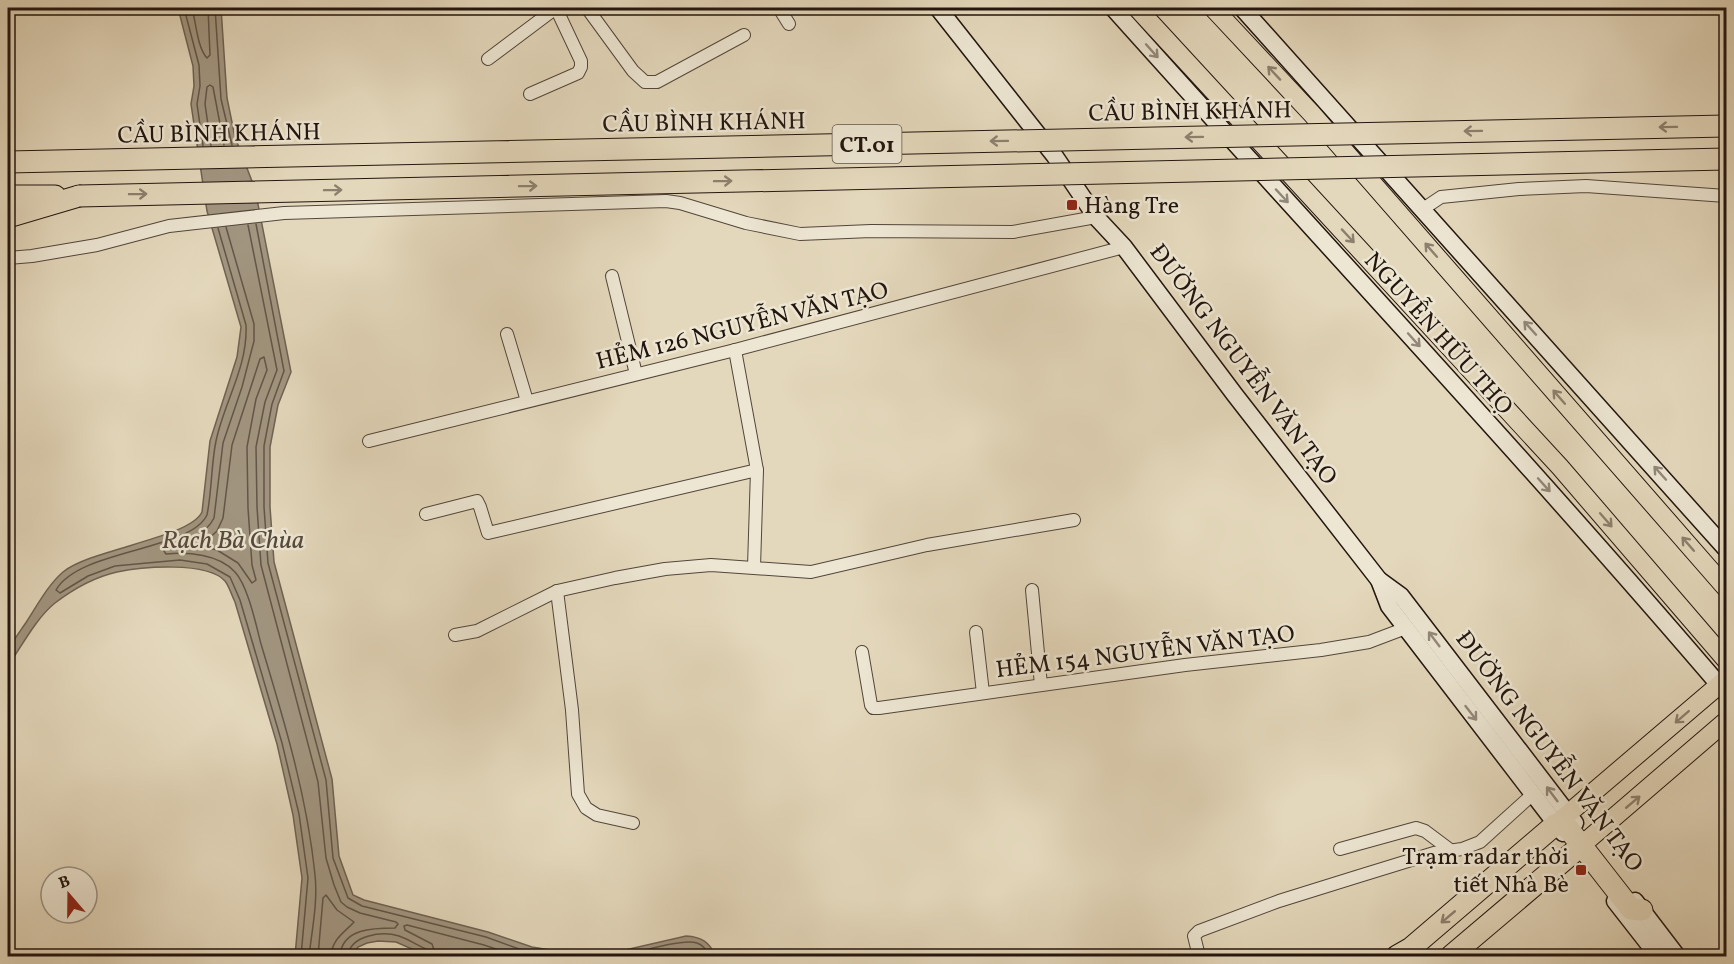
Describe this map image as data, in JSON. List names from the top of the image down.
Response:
{
  "streets": {
    "highway": ["CẦU BÌNH KHÁNH", "CT.01"],
    "main road": ["NGUYỄN HỮU THỌ", "ĐƯỜNG NGUYỄN VĂN TẠO"],
    "street": ["HẺM 126 NGUYỄN VĂN TẠO", "HẺM 154 NGUYỄN VĂN TẠO"]
  },
  "crossings": [
    ["HẺM 126 NGUYỄN VĂN TẠO", "ĐƯỜNG NGUYỄN VĂN TẠO"],
    ["ĐƯỜNG NGUYỄN VĂN TẠO", "HẺM 154 NGUYỄN VĂN TẠO"]
  ],
  "water": ["Rạch Bà Chùa"],
  "places": {
    "transit": ["Hàng Tre", "Trạm radar thời tiết Nhà Bè"]
  },
  "north": "top"
}
